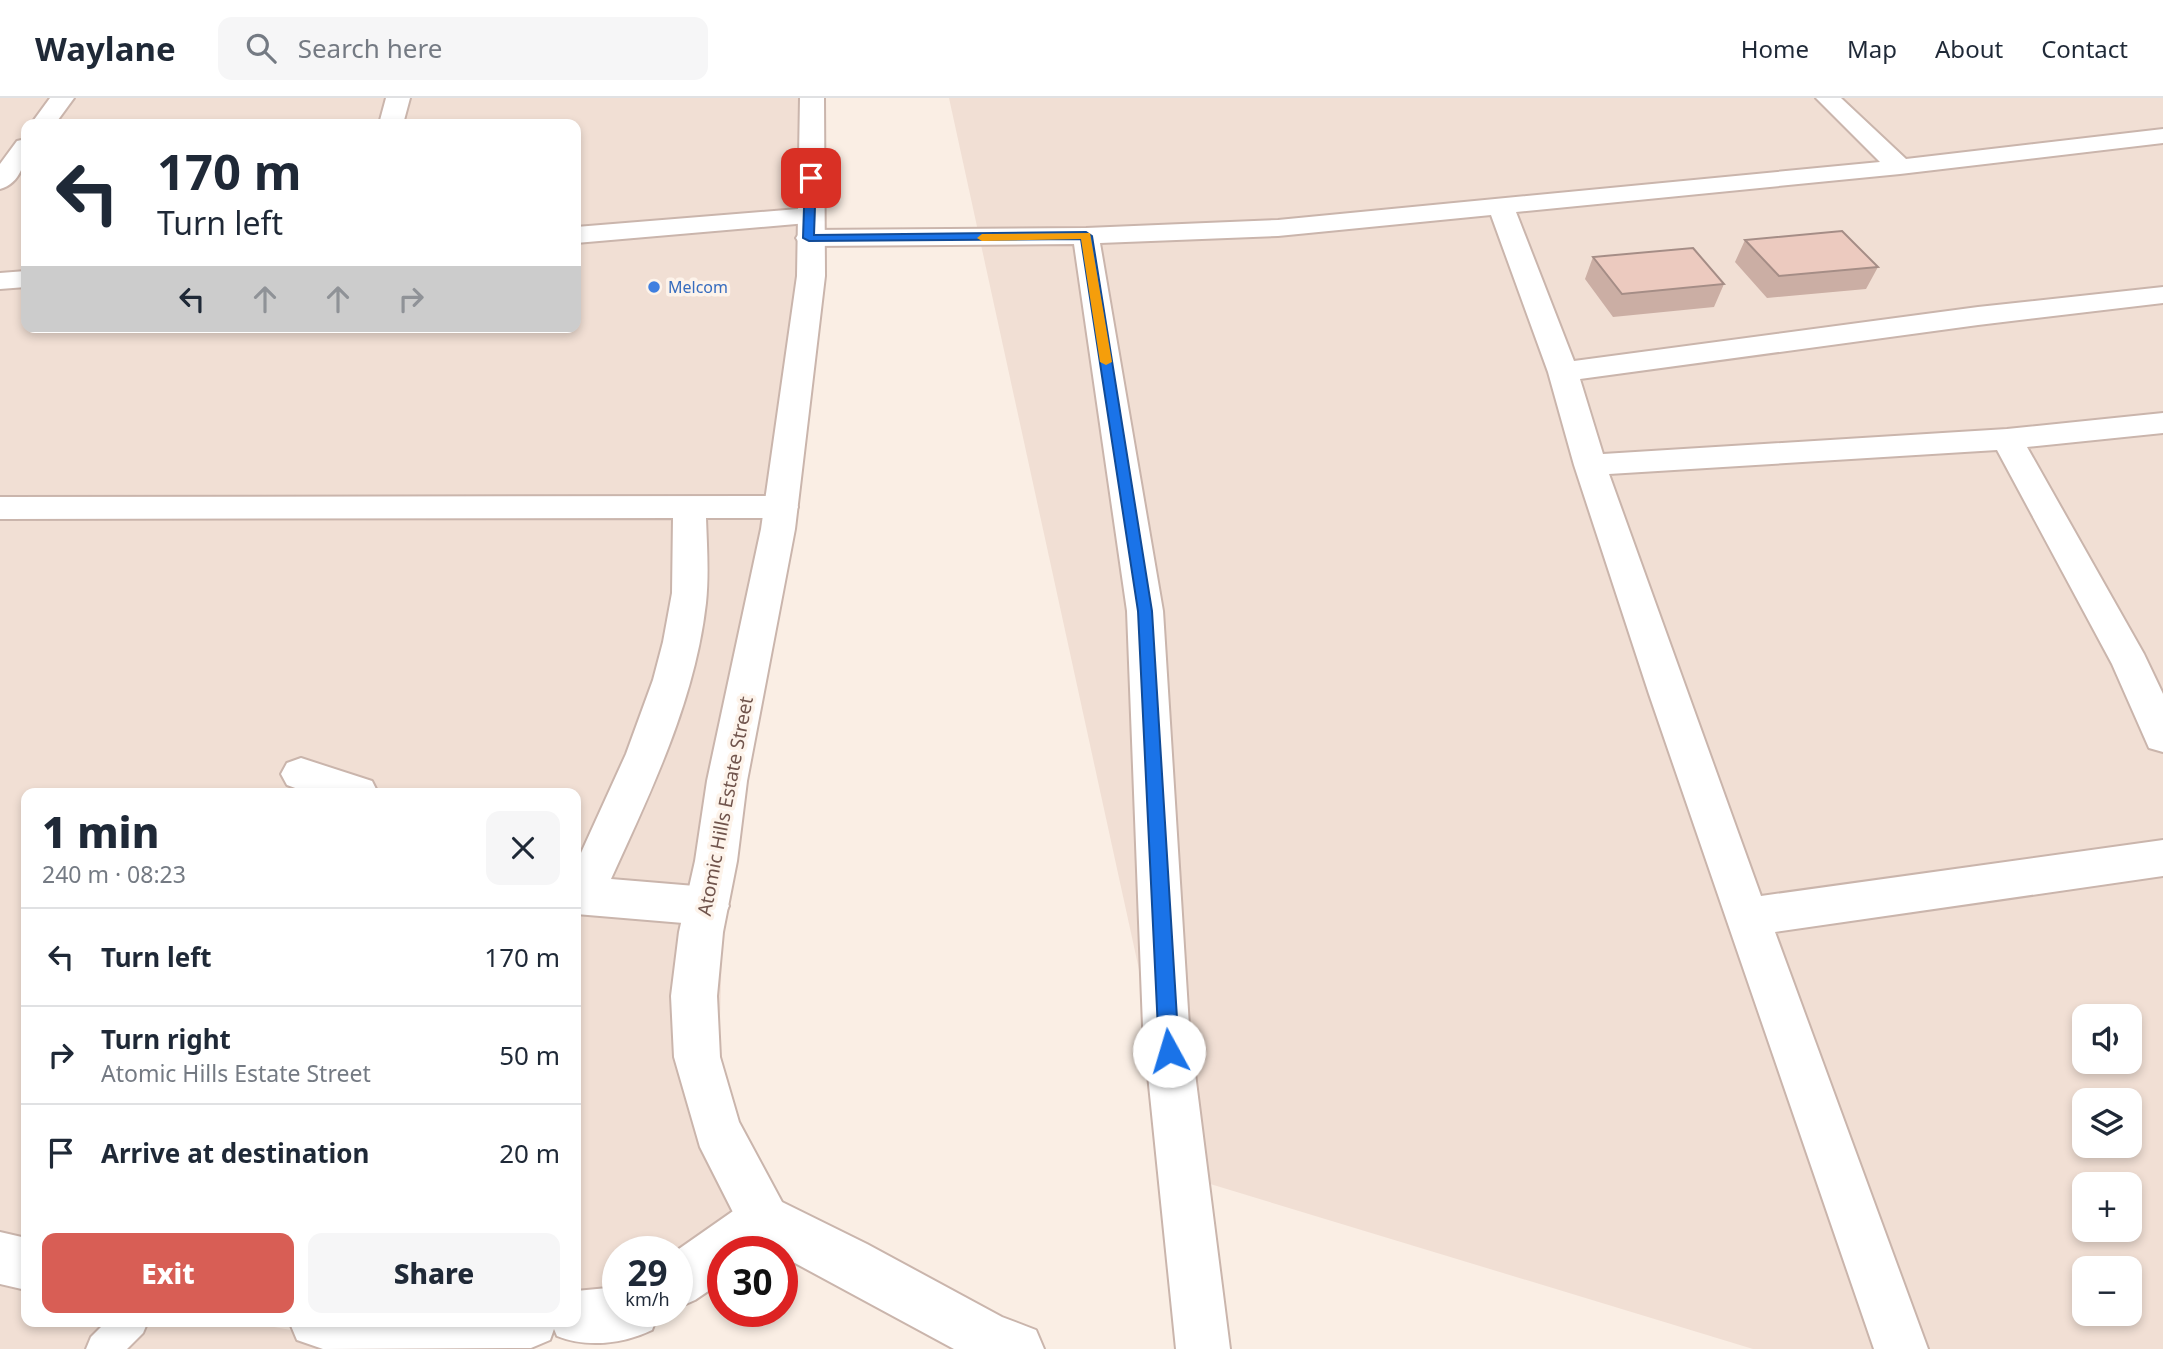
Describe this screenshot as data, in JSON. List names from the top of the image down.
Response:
{
  "streets": {
    "street": ["Atomic Hills Estate Street"]
  },
  "places": ["Melcom"],
  "page": {
    "header": "Waylane",
    "search": "Search here",
    "nav": [
      "Home",
      "Map",
      "About",
      "Contact"
    ],
    "turn": ["170 m", "Turn left"],
    "heading": ["1 min", "240 m · 08:23"],
    "list": [
      {
        "name": "Turn left",
        "value": "170 m"
      },
      {
        "name": "Turn right",
        "note": "Atomic Hills Estate Street",
        "value": "50 m"
      },
      {
        "name": "Arrive at destination",
        "value": "20 m"
      }
    ],
    "map_buttons": ["+", "−"],
    "buttons": ["Exit", "Share"],
    "speed": "29 km/h",
    "limit": "30"
  }
}
